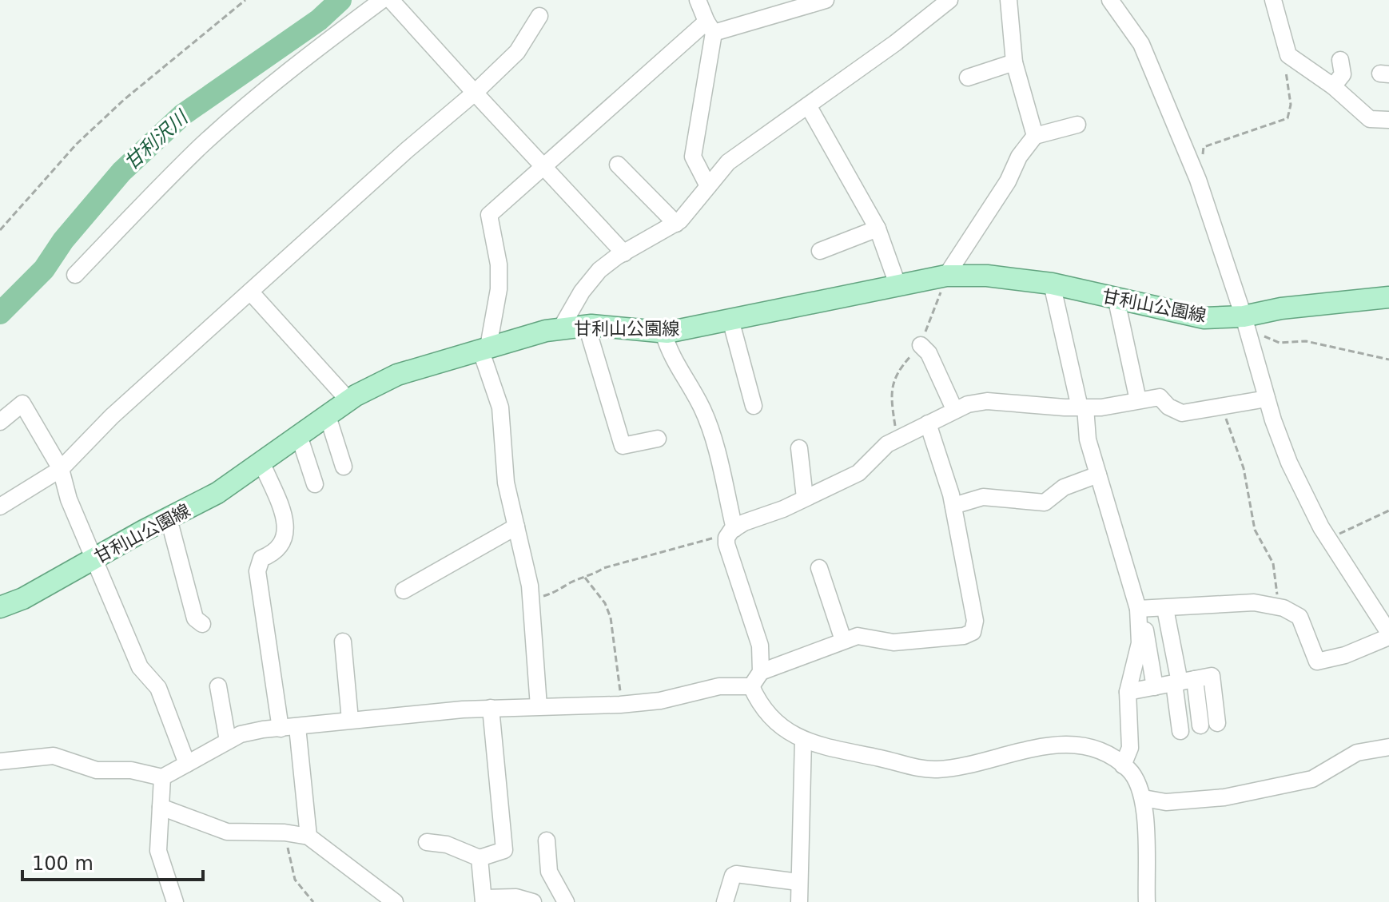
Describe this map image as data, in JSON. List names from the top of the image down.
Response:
{
  "streets": {
    "main road": ["甘利山公園線"]
  },
  "water": ["甘利沢川"],
  "scale_bar": "100 m"
}
